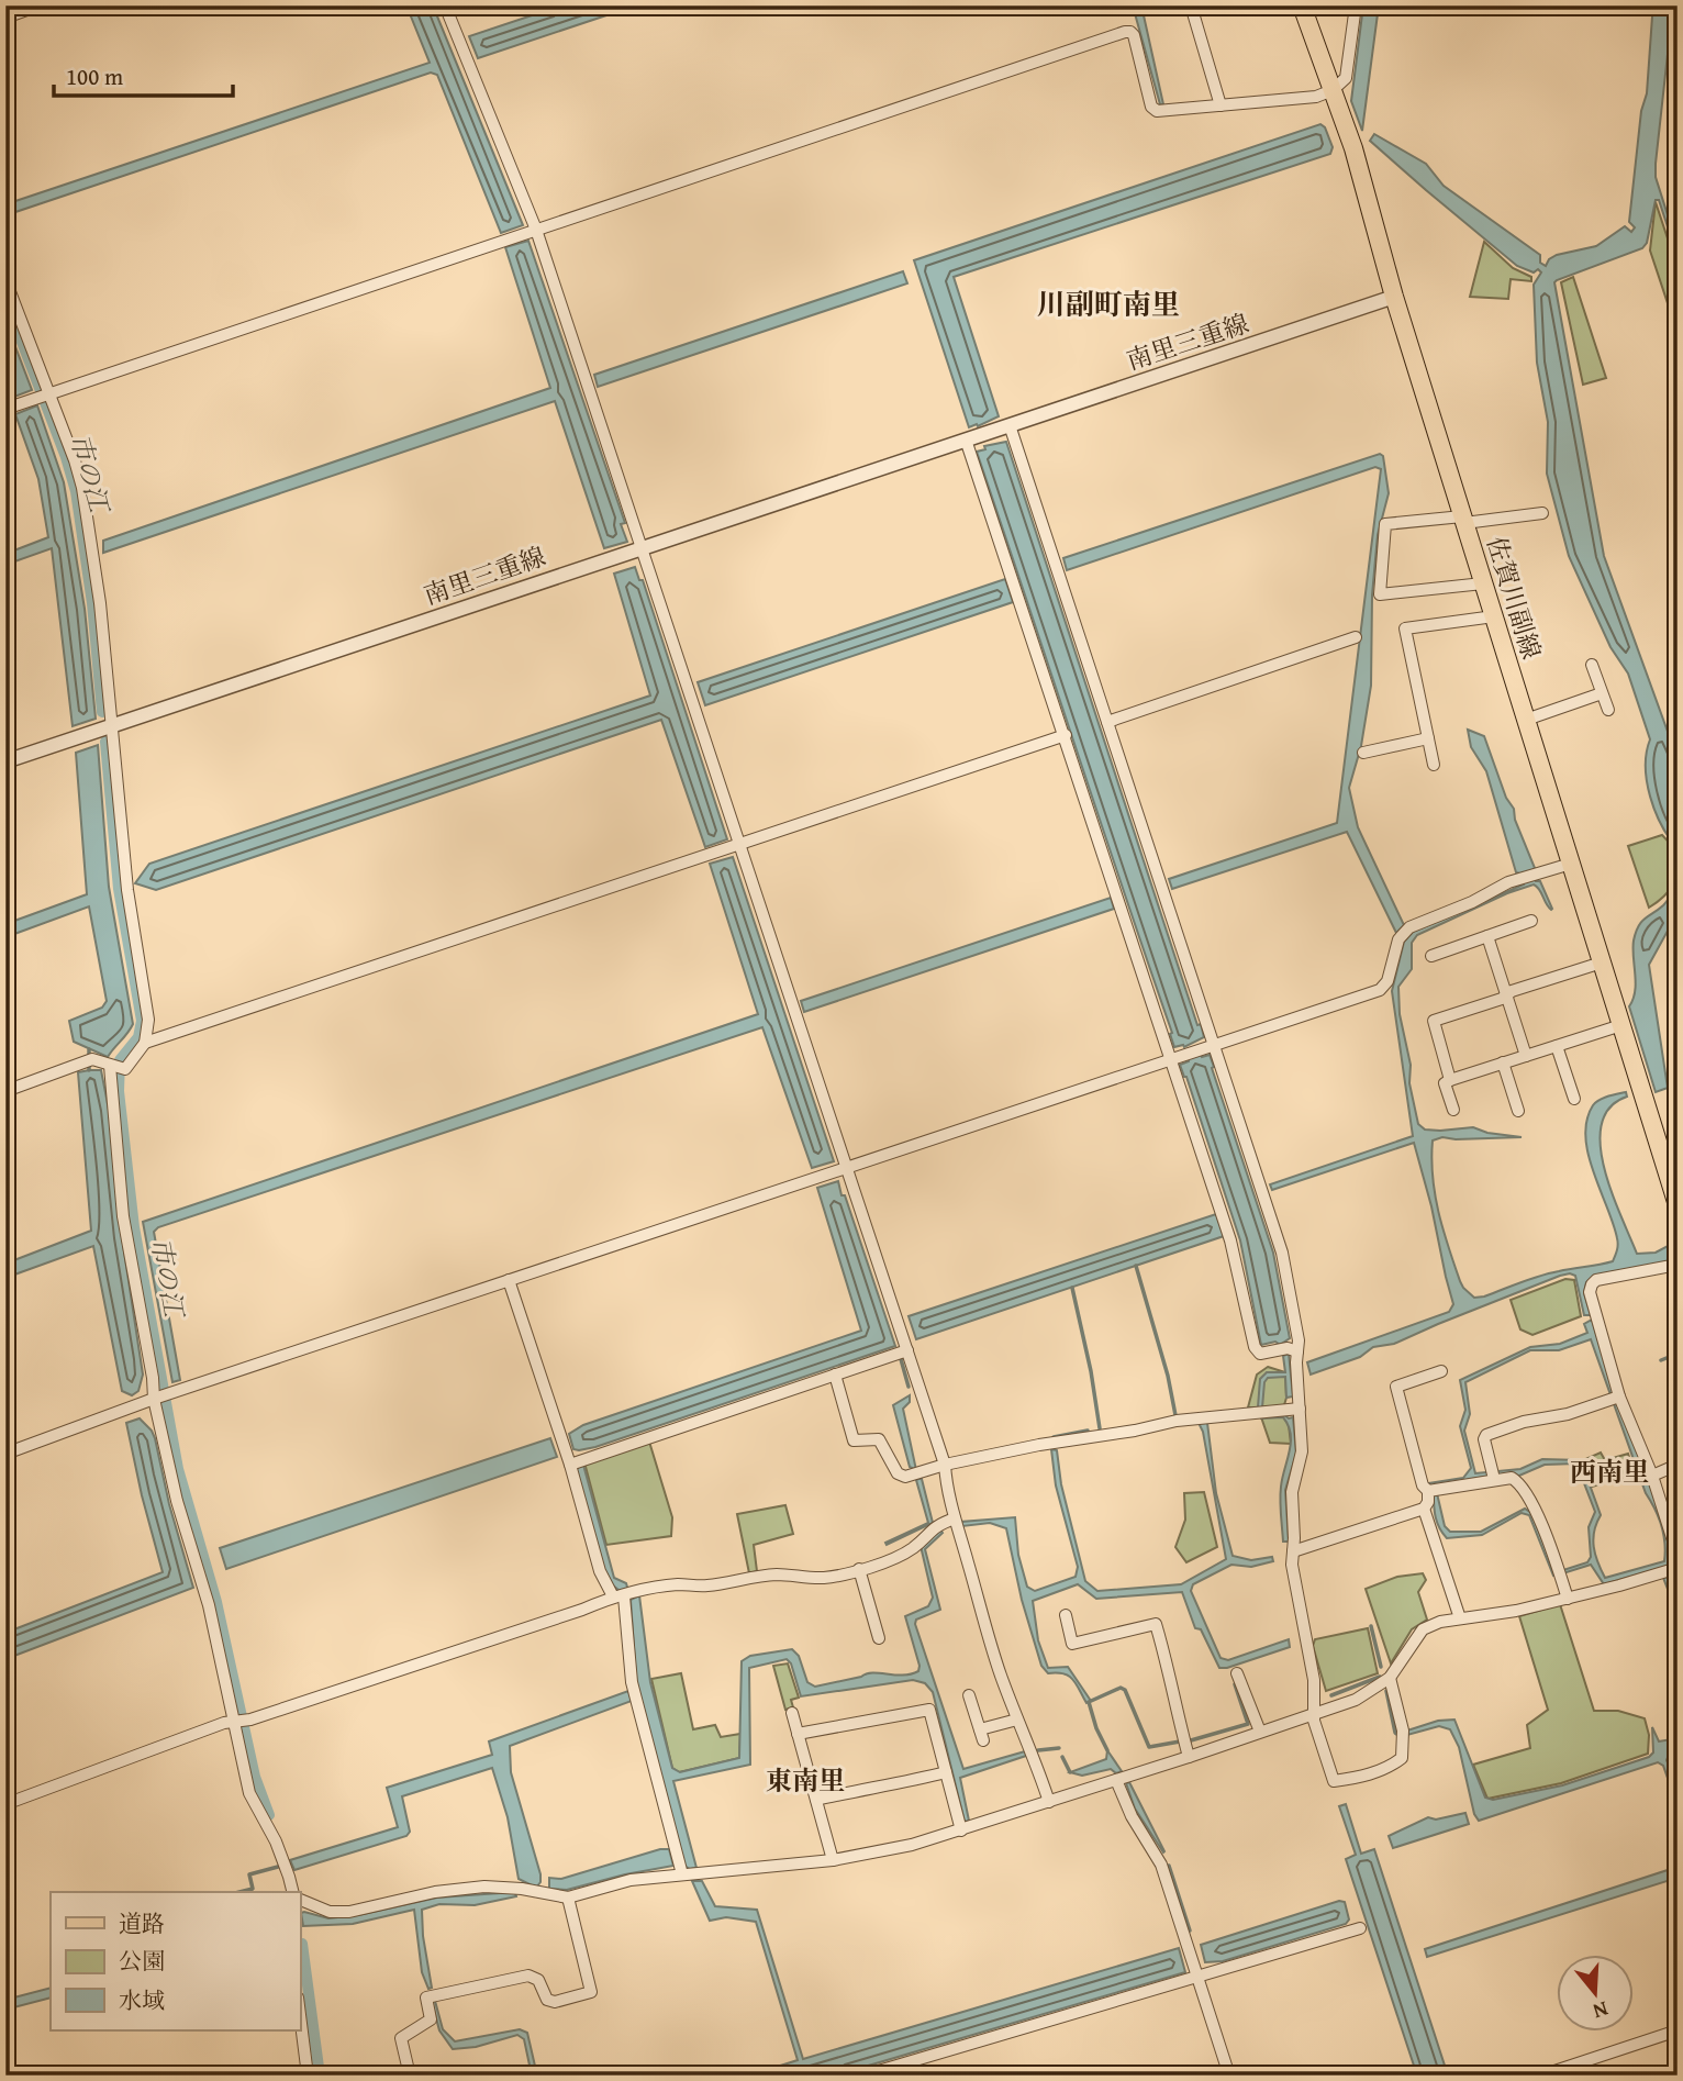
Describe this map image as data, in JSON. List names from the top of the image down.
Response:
{
  "streets": {
    "main road": ["佐賀川副線"],
    "street": ["南里三重線"]
  },
  "crossings": [
    ["南里三重線", "佐賀川副線"]
  ],
  "districts": ["川副町南里", "西南里", "東南里"],
  "water": ["市の江"],
  "legend": ["道路", "公園", "水域"],
  "scale_bar": "100 m",
  "north": "bottom"
}
